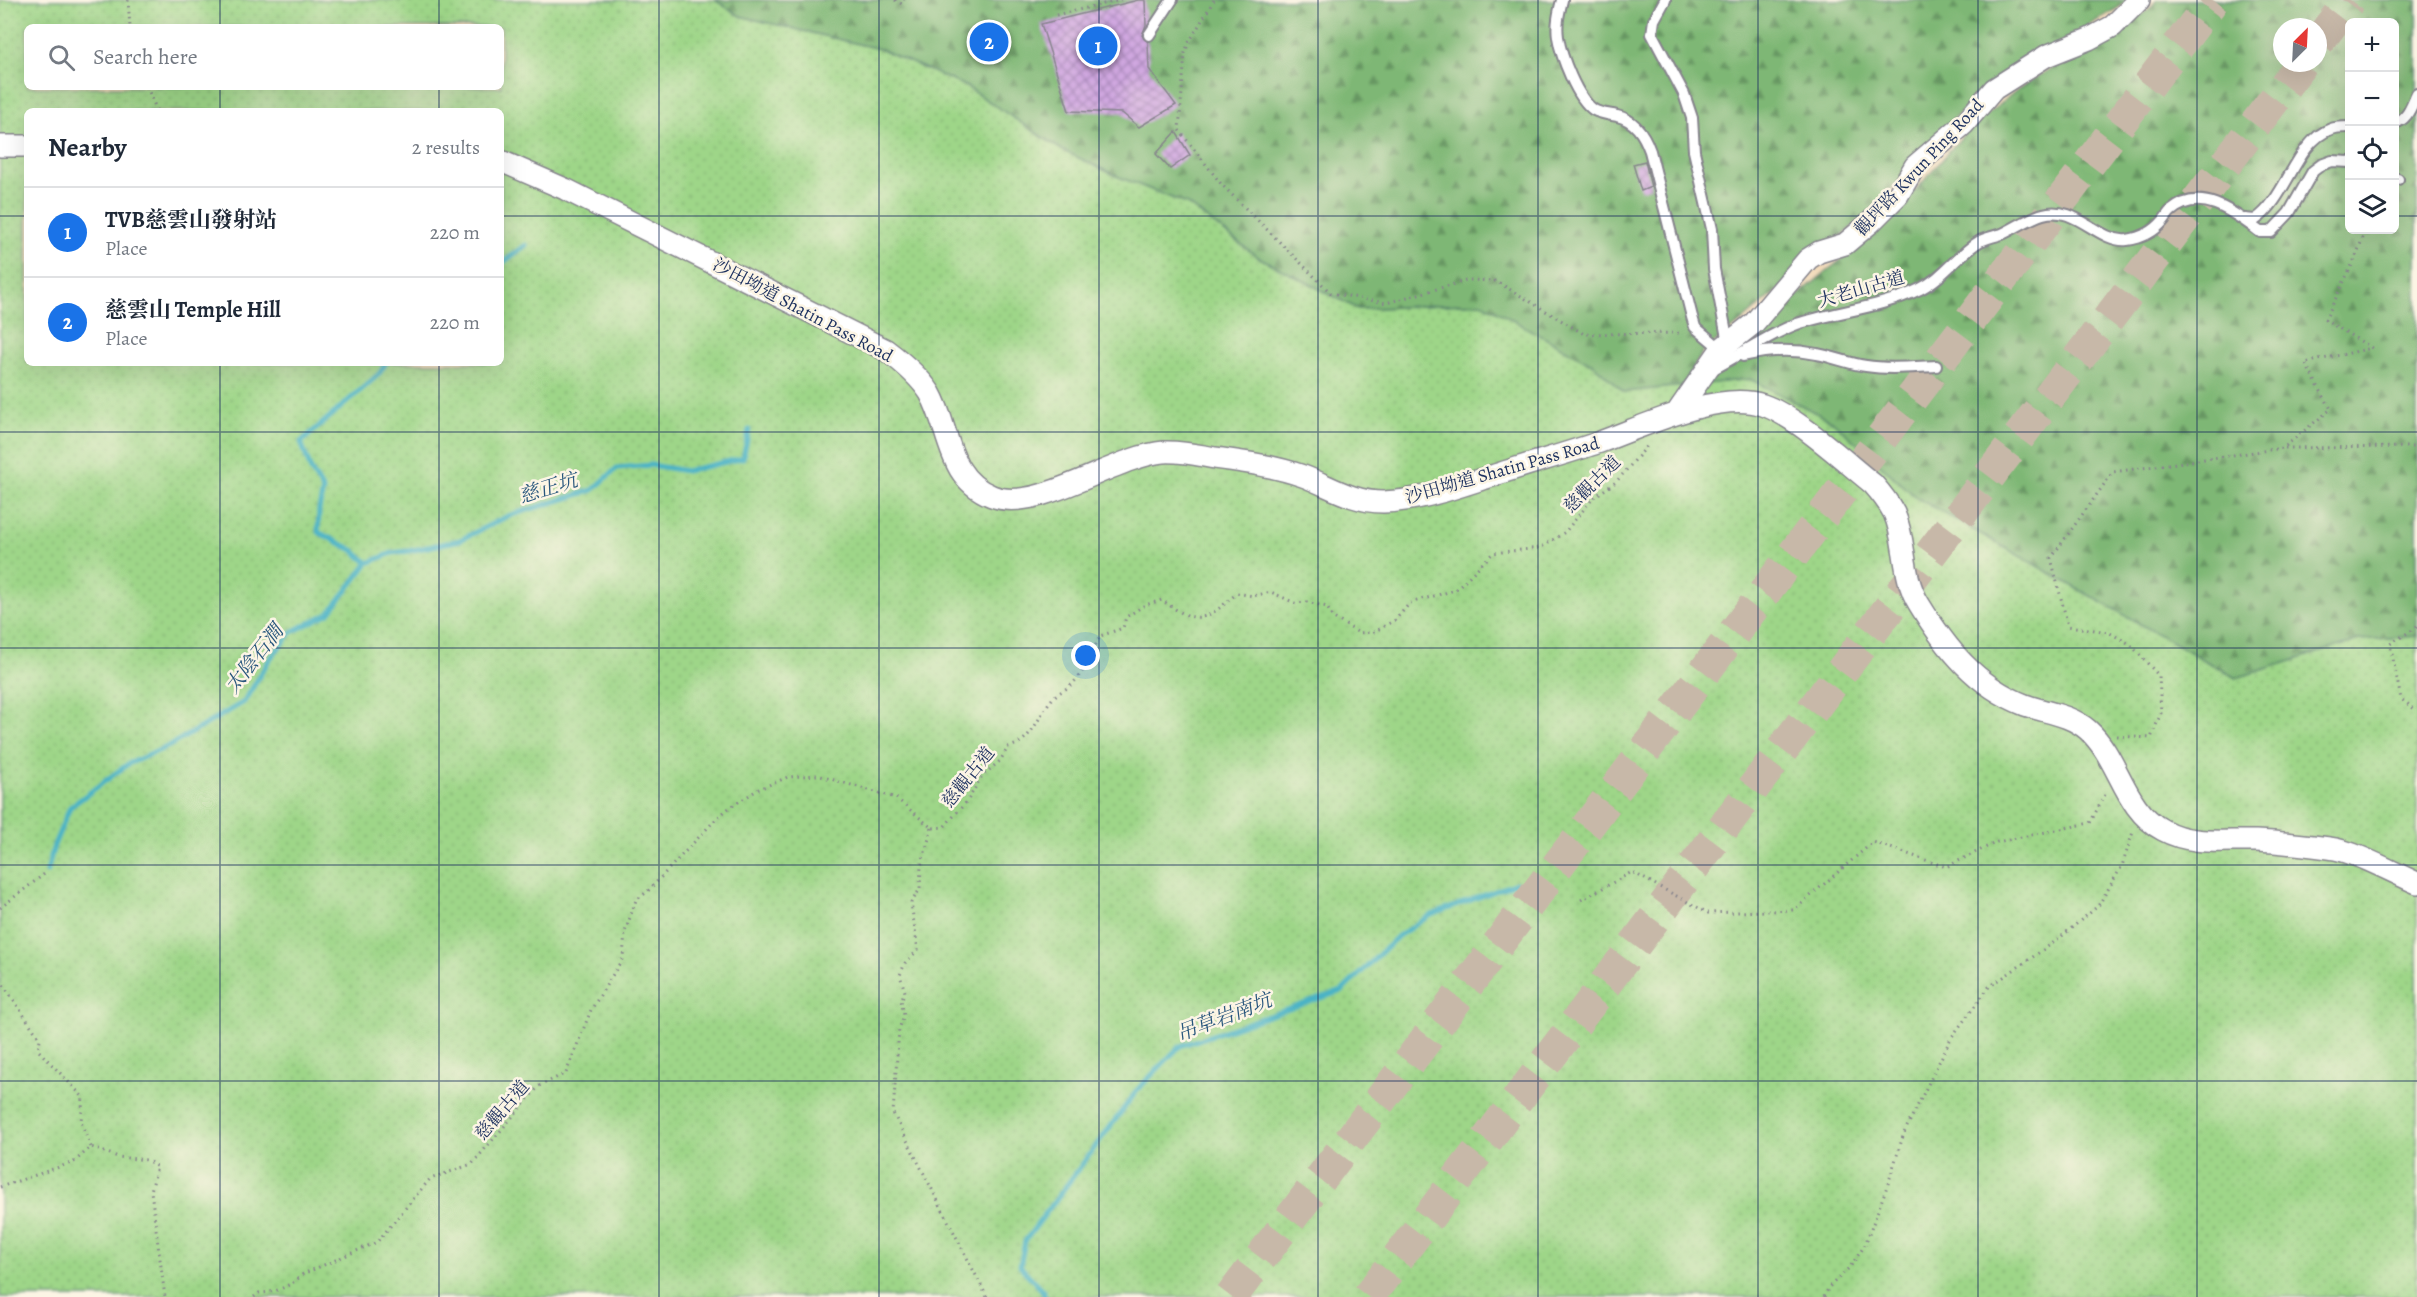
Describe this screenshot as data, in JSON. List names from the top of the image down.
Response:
{
  "streets": {
    "street": ["觀坪路 Kwun Ping Road", "沙田坳道 Shatin Pass Road"],
    "lane": ["大老山古道"],
    "path": ["慈觀古道"]
  },
  "crossings": [
    ["觀坪路 Kwun Ping Road", "大老山古道"],
    ["觀坪路 Kwun Ping Road", "沙田坳道 Shatin Pass Road"]
  ],
  "water": ["慈正坑", "太陰石澗", "吊草岩南坑"],
  "north": "top right",
  "page": {
    "map_buttons": ["+", "−"],
    "pins": ["2", "1"],
    "search": "Search here",
    "heading": ["Nearby", "2 results"],
    "list": [
      {
        "mark": "1",
        "name": "TVB慈雲山發射站",
        "note": "Place",
        "value": "220 m"
      },
      {
        "mark": "2",
        "name": "慈雲山 Temple Hill",
        "note": "Place",
        "value": "220 m"
      }
    ]
  }
}
